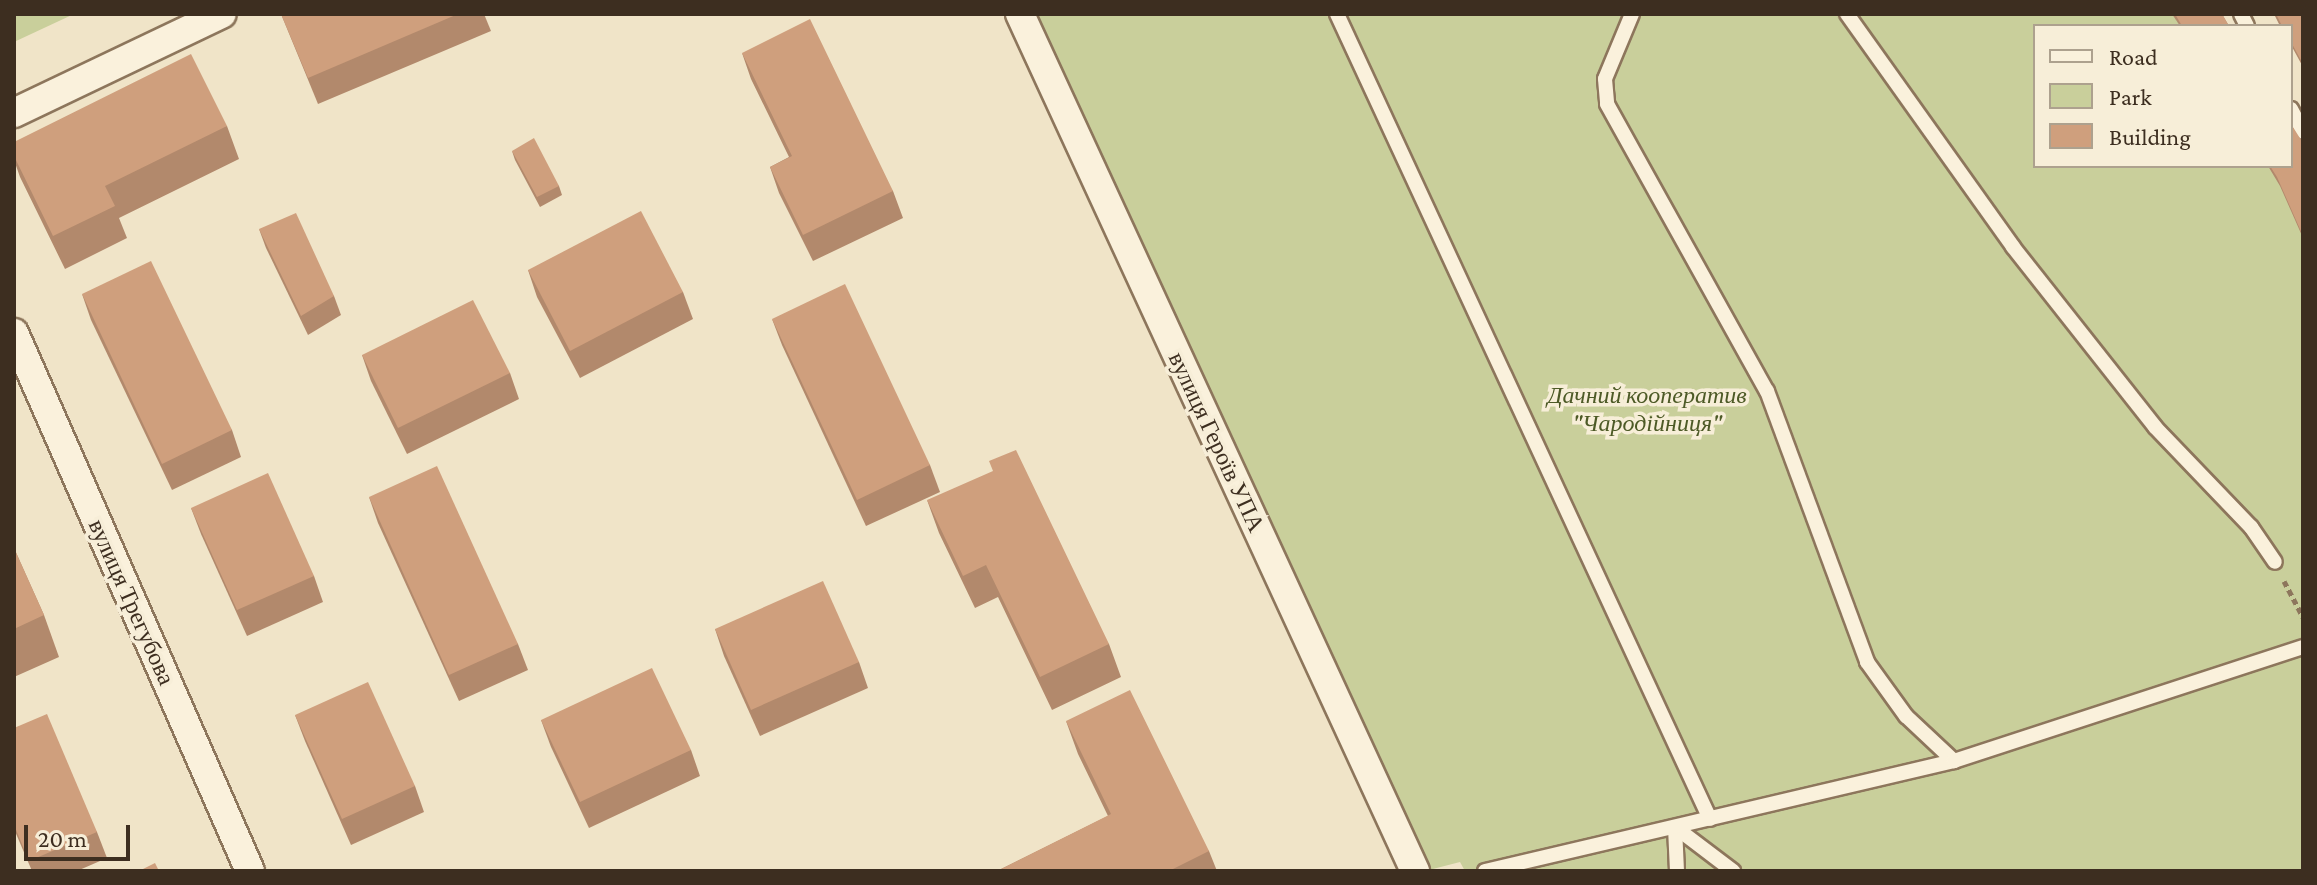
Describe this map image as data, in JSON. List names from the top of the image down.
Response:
{
  "streets": {
    "street": ["вулиця Героїв УПА", "вулиця Трегубова"]
  },
  "parks": ["Дачний кооператив \"Чародійниця\""],
  "legend": ["Road", "Park", "Building"],
  "scale_bar": "20 m"
}
